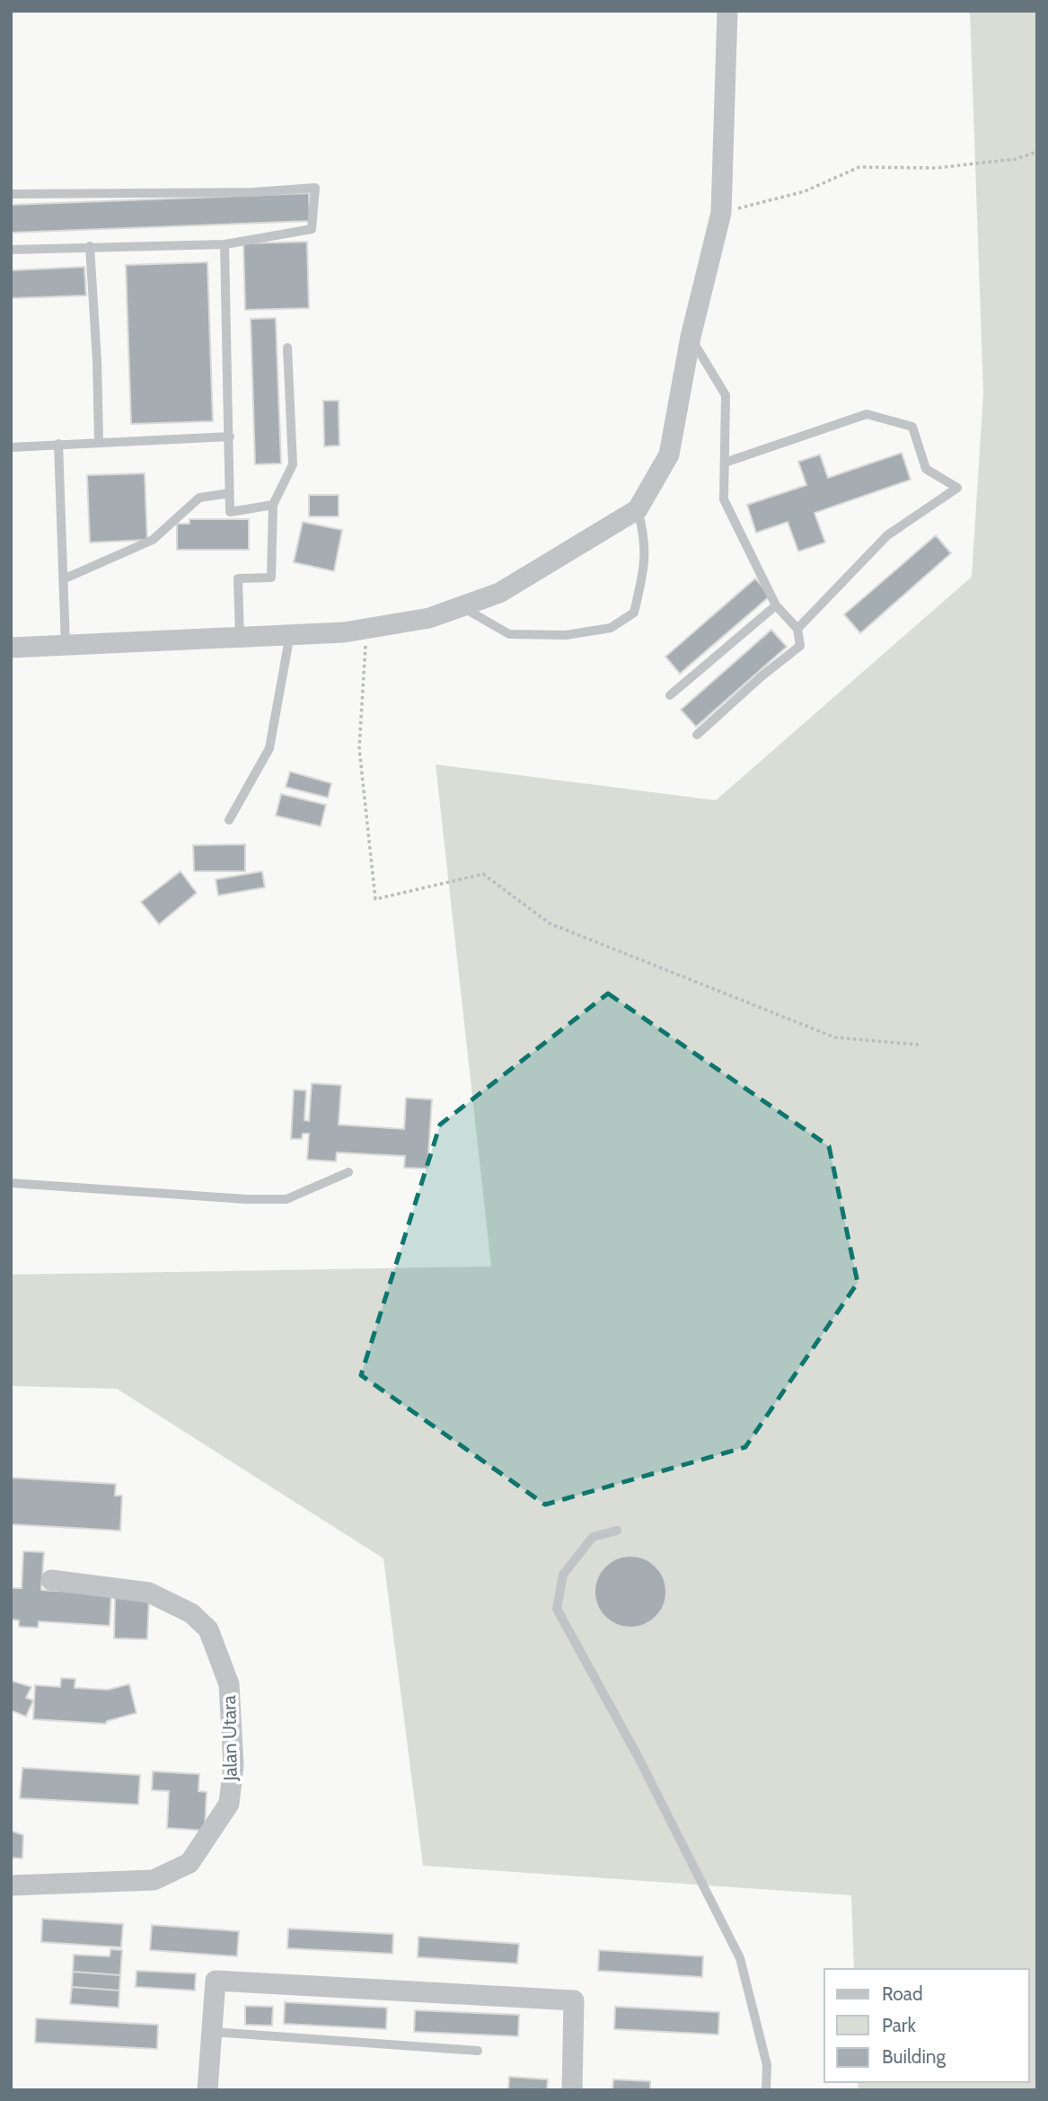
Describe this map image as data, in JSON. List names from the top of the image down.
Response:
{
  "streets": {
    "street": ["Jalan Utara"]
  },
  "legend": ["Road", "Park", "Building"]
}
